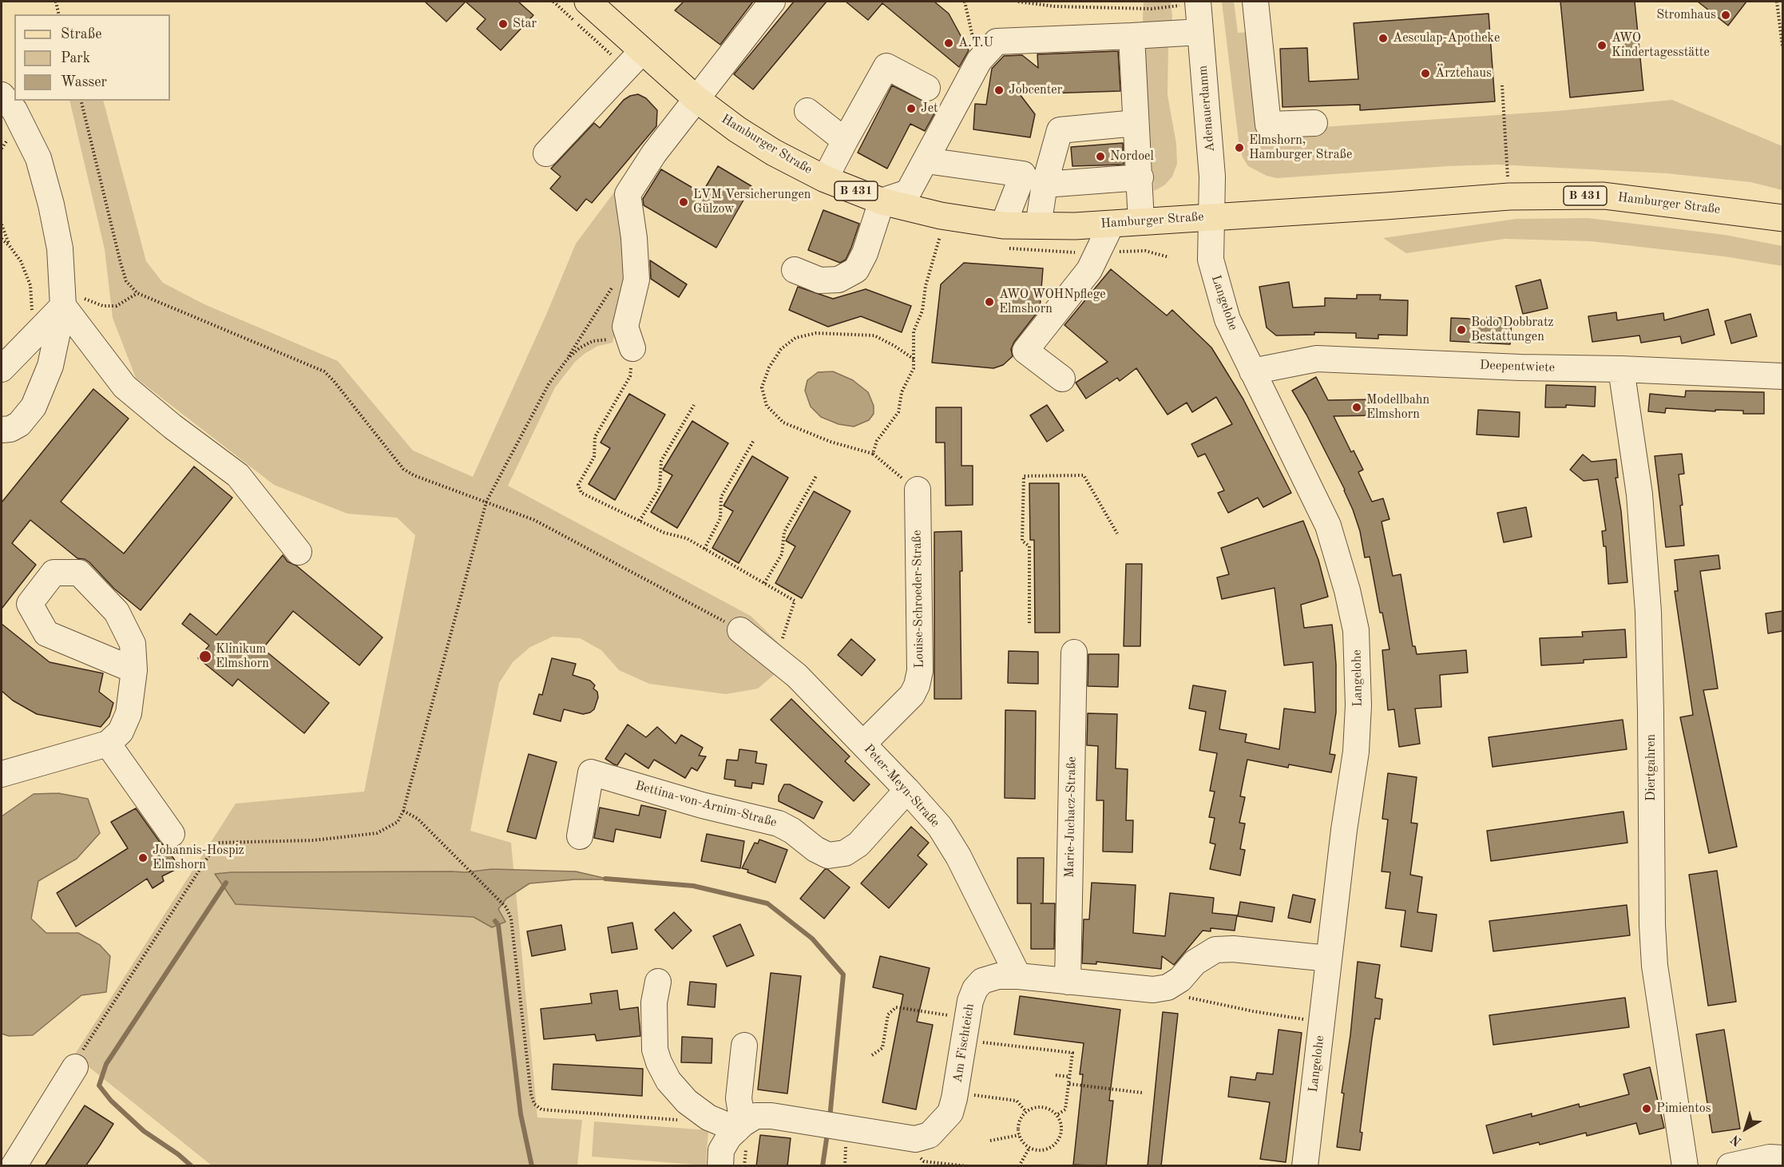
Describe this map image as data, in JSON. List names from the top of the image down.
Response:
{
  "streets": {
    "main road": ["Hamburger Straße", "B 431"],
    "street": [
      "Adenauerdamm",
      "Langelohe",
      "Deepentwiete",
      "Louise-Schroeder-Straße",
      "Diertgahren",
      "Peter-Meyn-Straße",
      "Bettina-von-Arnim-Straße",
      "Marie-Juchacz-Straße",
      "Am Fischteich"
    ]
  },
  "crossings": [
    ["Adenauerdamm", "Hamburger Straße"],
    ["Adenauerdamm", "Langelohe"],
    ["Hamburger Straße", "Langelohe"],
    ["Langelohe", "Deepentwiete"],
    ["Langelohe", "Am Fischteich"],
    ["Deepentwiete", "Diertgahren"],
    ["Louise-Schroeder-Straße", "Peter-Meyn-Straße"],
    ["Peter-Meyn-Straße", "Bettina-von-Arnim-Straße"],
    ["Peter-Meyn-Straße", "Am Fischteich"],
    ["Marie-Juchacz-Straße", "Am Fischteich"]
  ],
  "places": [
    "Stromhaus",
    "Star",
    "Aesculap-Apotheke",
    "A.T.U",
    "AWO Kindertagesstätte",
    "Ärztehaus",
    "Jobcenter",
    "Jet",
    "Elmshorn, Hamburger Straße",
    "Nordoel",
    "LVM Versicherungen Gülzow",
    "AWO WOHNpflege Elmshorn",
    "Bodo Dobbratz Bestattungen",
    "Modellbahn Elmshorn",
    "Klinikum Elmshorn",
    "Johannis-Hospiz Elmshorn",
    "Pimientos"
  ],
  "legend": ["Straße", "Park", "Wasser"],
  "north": "bottom left"
}
